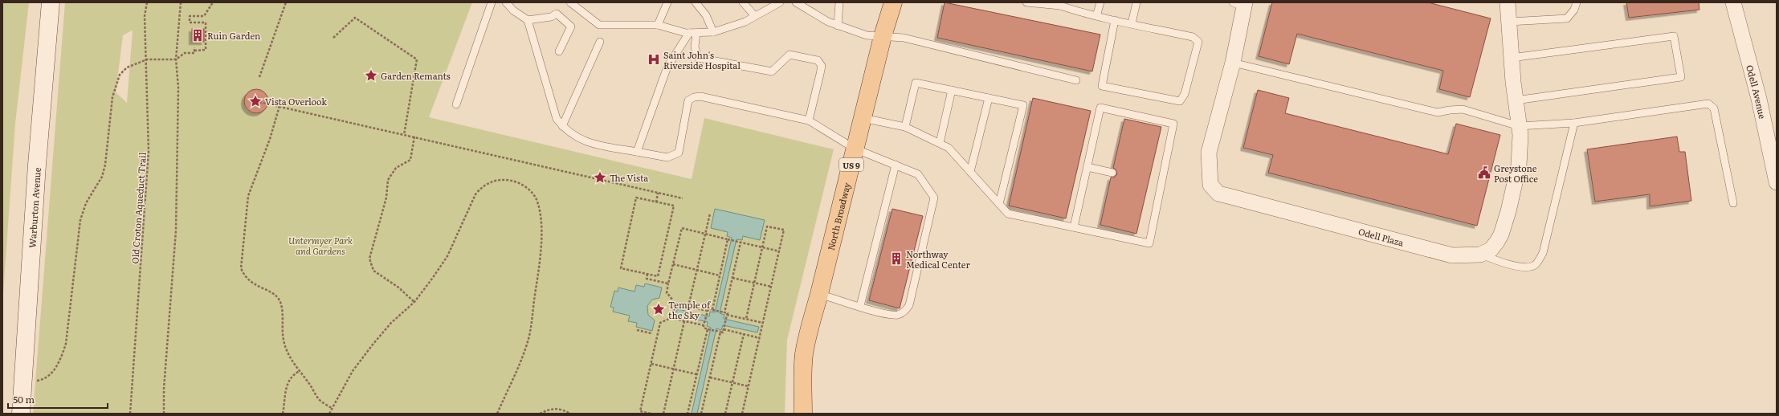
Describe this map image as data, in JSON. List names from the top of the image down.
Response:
{
  "streets": {
    "main road": ["US 9", "North Broadway"],
    "street": ["Odell Avenue", "Warburton Avenue", "Odell Plaza"],
    "path": ["Old Croton Aqueduct Trail"]
  },
  "parks": ["Untermyer Park and Gardens"],
  "places": {
    "building": ["Ruin Garden", "Northway Medical Center"],
    "hospital": ["Saint John's Riverside Hospital"],
    "place": [
      "Garden Remants",
      "Vista Overlook",
      "The Vista",
      "Temple of the Sky"
    ],
    "public building": ["Greystone Post Office"]
  },
  "scale_bar": "50 m"
}
